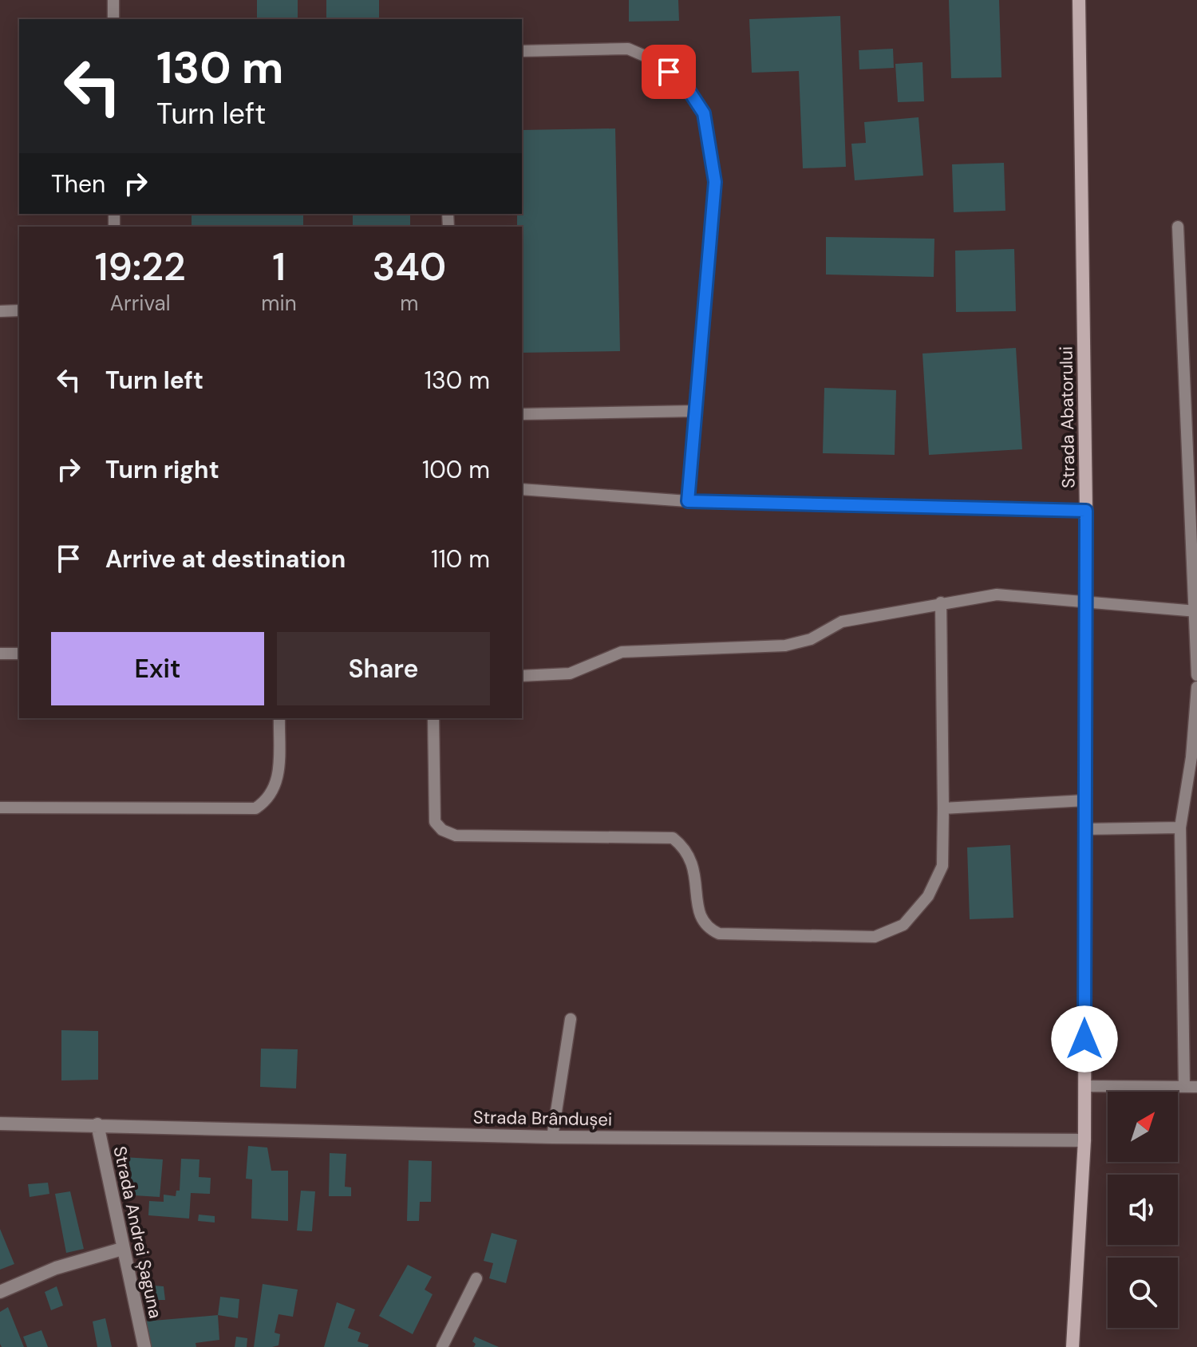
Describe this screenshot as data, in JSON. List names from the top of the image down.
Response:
{
  "streets": {
    "street": ["Strada Abatorului", "Strada Brândușei", "Strada Andrei Șaguna"]
  },
  "crossings": [
    ["Strada Abatorului", "Strada Brândușei"],
    ["Strada Brândușei", "Strada Andrei Șaguna"]
  ],
  "north": "top right",
  "page": {
    "turn": ["130 m", "Turn left"],
    "then": "Then",
    "eta": [
      "19:22",
      "Arrival",
      "1",
      "min",
      "340",
      "m"
    ],
    "list": [
      {
        "name": "Turn left",
        "value": "130 m"
      },
      {
        "name": "Turn right",
        "value": "100 m"
      },
      {
        "name": "Arrive at destination",
        "value": "110 m"
      }
    ],
    "buttons": ["Exit", "Share"]
  }
}
